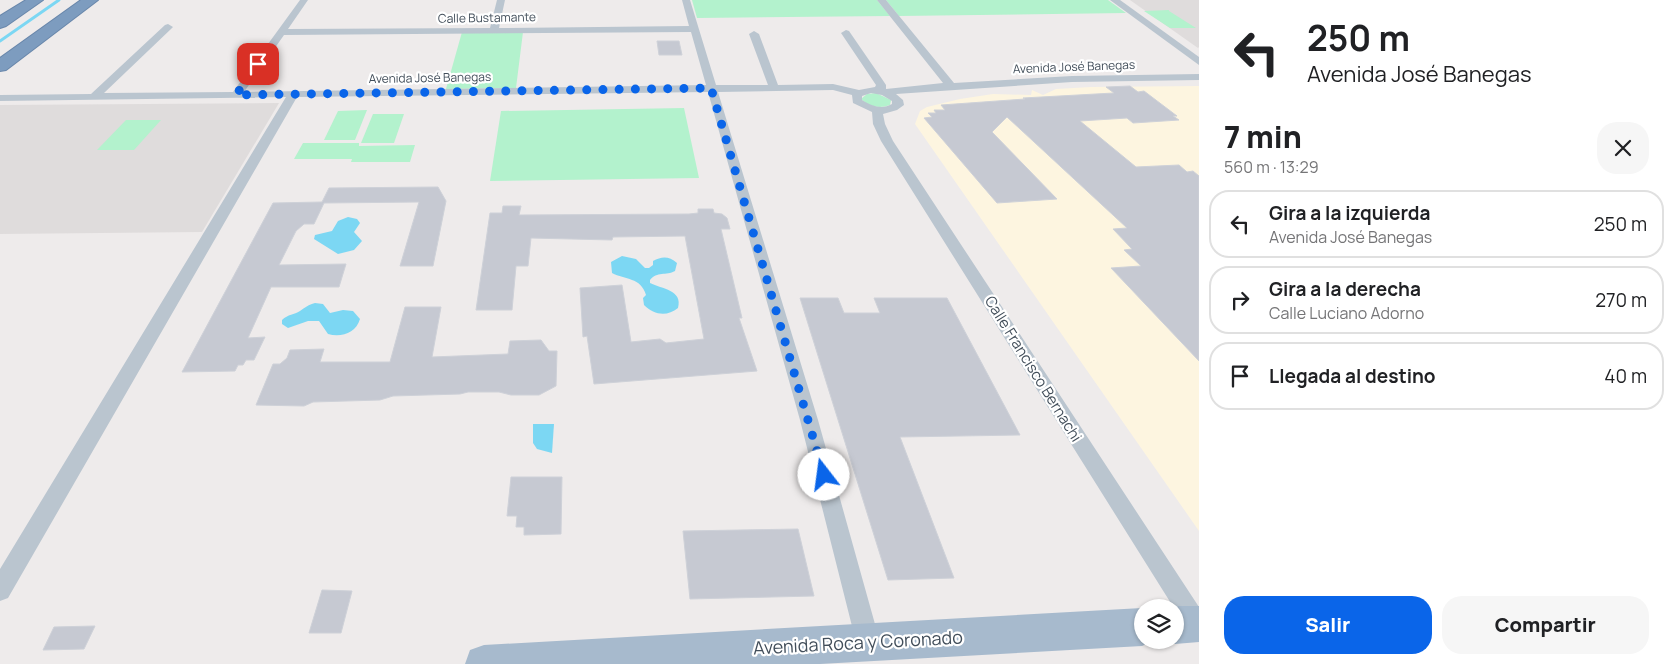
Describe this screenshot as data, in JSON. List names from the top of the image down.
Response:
{
  "streets": {
    "main road": ["Avenida Roca y Coronado"],
    "street": ["Calle Bustamante", "Avenida José Banegas", "Calle Francisco Bernachi"]
  },
  "crossings": [
    ["Avenida José Banegas", "Calle Francisco Bernachi"]
  ],
  "page": {
    "turn": ["250 m", "Avenida José Banegas"],
    "heading": ["7 min", "560 m · 13:29"],
    "list": [
      {
        "name": "Gira a la izquierda",
        "note": "Avenida José Banegas",
        "value": "250 m"
      },
      {
        "name": "Gira a la derecha",
        "note": "Calle Luciano Adorno",
        "value": "270 m"
      },
      {
        "name": "Llegada al destino",
        "value": "40 m"
      }
    ],
    "buttons": ["Salir", "Compartir"]
  }
}
